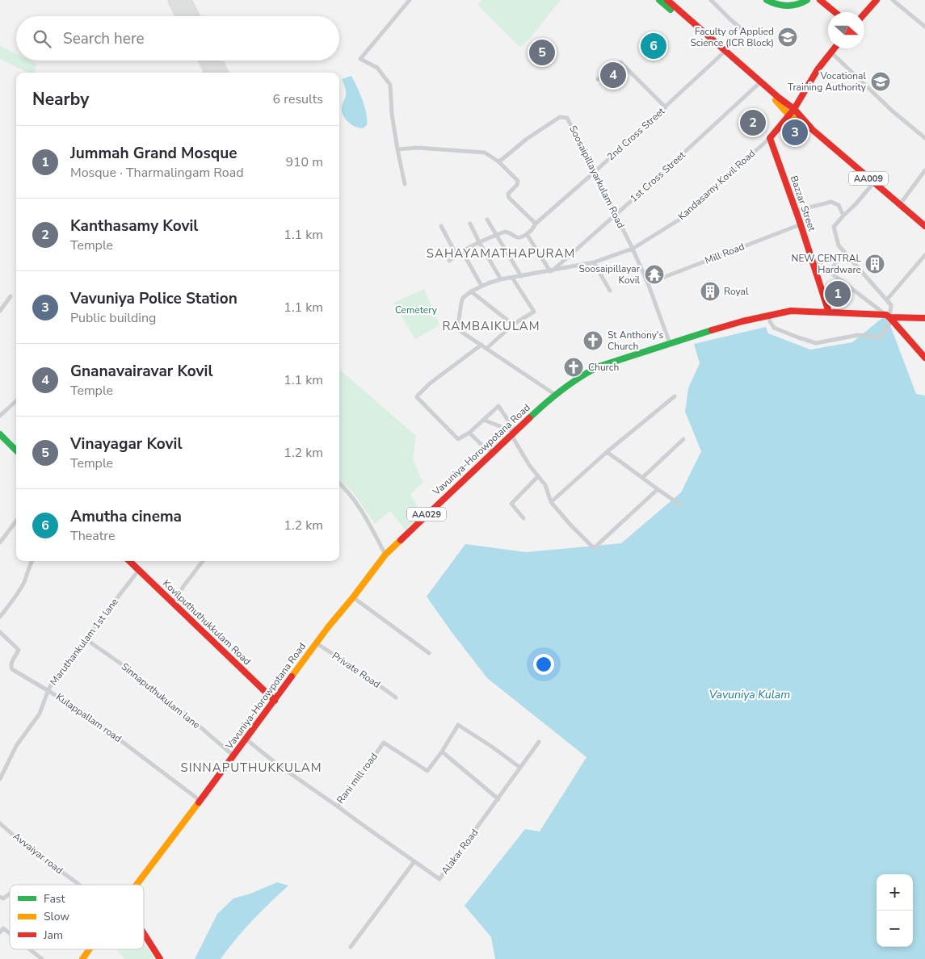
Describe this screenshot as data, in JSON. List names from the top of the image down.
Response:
{
  "streets": {
    "main road": [
      "AA009",
      "Bazzar Street",
      "Vavuniya-Horowpotana Road",
      "AA029",
      "Kovilputhuthukkulam Road"
    ],
    "street": [
      "2nd Cross Street",
      "Soosaipillayarkulam Road",
      "1st Cross Street",
      "Kandasamy Kovil Road",
      "Mill Road",
      "Maruthankulam 1st lane",
      "Private Road",
      "Sinnaputhukulam lane",
      "Kulappallam road",
      "Rani mill road",
      "Alakar Road",
      "Avvaiyar road"
    ]
  },
  "crossings": [
    ["2nd Cross Street", "Soosaipillayarkulam Road"],
    ["2nd Cross Street", "AA009"],
    ["Soosaipillayarkulam Road", "1st Cross Street"],
    ["Soosaipillayarkulam Road", "Kandasamy Kovil Road"],
    ["Soosaipillayarkulam Road", "Mill Road"],
    ["Soosaipillayarkulam Road", "Vavuniya-Horowpotana Road"],
    ["1st Cross Street", "AA009"],
    ["1st Cross Street", "Kandasamy Kovil Road"],
    ["Kandasamy Kovil Road", "Bazzar Street"],
    ["Kandasamy Kovil Road", "Vavuniya-Horowpotana Road"],
    ["Bazzar Street", "Mill Road"],
    ["Bazzar Street", "Vavuniya-Horowpotana Road"],
    ["Vavuniya-Horowpotana Road", "Kovilputhuthukkulam Road"],
    ["Vavuniya-Horowpotana Road", "Private Road"],
    ["Vavuniya-Horowpotana Road", "Sinnaputhukulam lane"],
    ["Vavuniya-Horowpotana Road", "Kulappallam road"],
    ["Vavuniya-Horowpotana Road", "Rani mill road"],
    ["Kovilputhuthukkulam Road", "Maruthankulam 1st lane"],
    ["Maruthankulam 1st lane", "Sinnaputhukulam lane"],
    ["Maruthankulam 1st lane", "Kulappallam road"],
    ["Rani mill road", "Alakar Road"]
  ],
  "districts": ["SAHAYAMATHAPURAM", "RAMBAIKULAM", "SINNAPUTHUKKULAM"],
  "water": ["Vavuniya Kulam"],
  "parks": ["Cemetery"],
  "places": {
    "school or university": ["Faculty of Applied Science (ICR Block)", "Vocational Training Authority"],
    "building": ["NEW CENTRAL Hardware", "Royal"],
    "temple": ["Soosaipillayar Kovil"],
    "church": ["St Anthony's Church", "Church"]
  },
  "legend": ["Fast", "Slow", "Jam"],
  "north": "right",
  "page": {
    "search": "Search here",
    "pins": [
      "6",
      "5",
      "4",
      "2",
      "3",
      "1"
    ],
    "heading": ["Nearby", "6 results"],
    "list": [
      {
        "mark": "1",
        "name": "Jummah Grand Mosque",
        "note": "Mosque · Tharmalingam Road",
        "value": "910 m"
      },
      {
        "mark": "2",
        "name": "Kanthasamy Kovil",
        "note": "Temple",
        "value": "1.1 km"
      },
      {
        "mark": "3",
        "name": "Vavuniya Police Station",
        "note": "Public building",
        "value": "1.1 km"
      },
      {
        "mark": "4",
        "name": "Gnanavairavar Kovil",
        "note": "Temple",
        "value": "1.1 km"
      },
      {
        "mark": "5",
        "name": "Vinayagar Kovil",
        "note": "Temple",
        "value": "1.2 km"
      },
      {
        "mark": "6",
        "name": "Amutha cinema",
        "note": "Theatre",
        "value": "1.2 km"
      }
    ],
    "map_buttons": ["+", "−"]
  }
}
